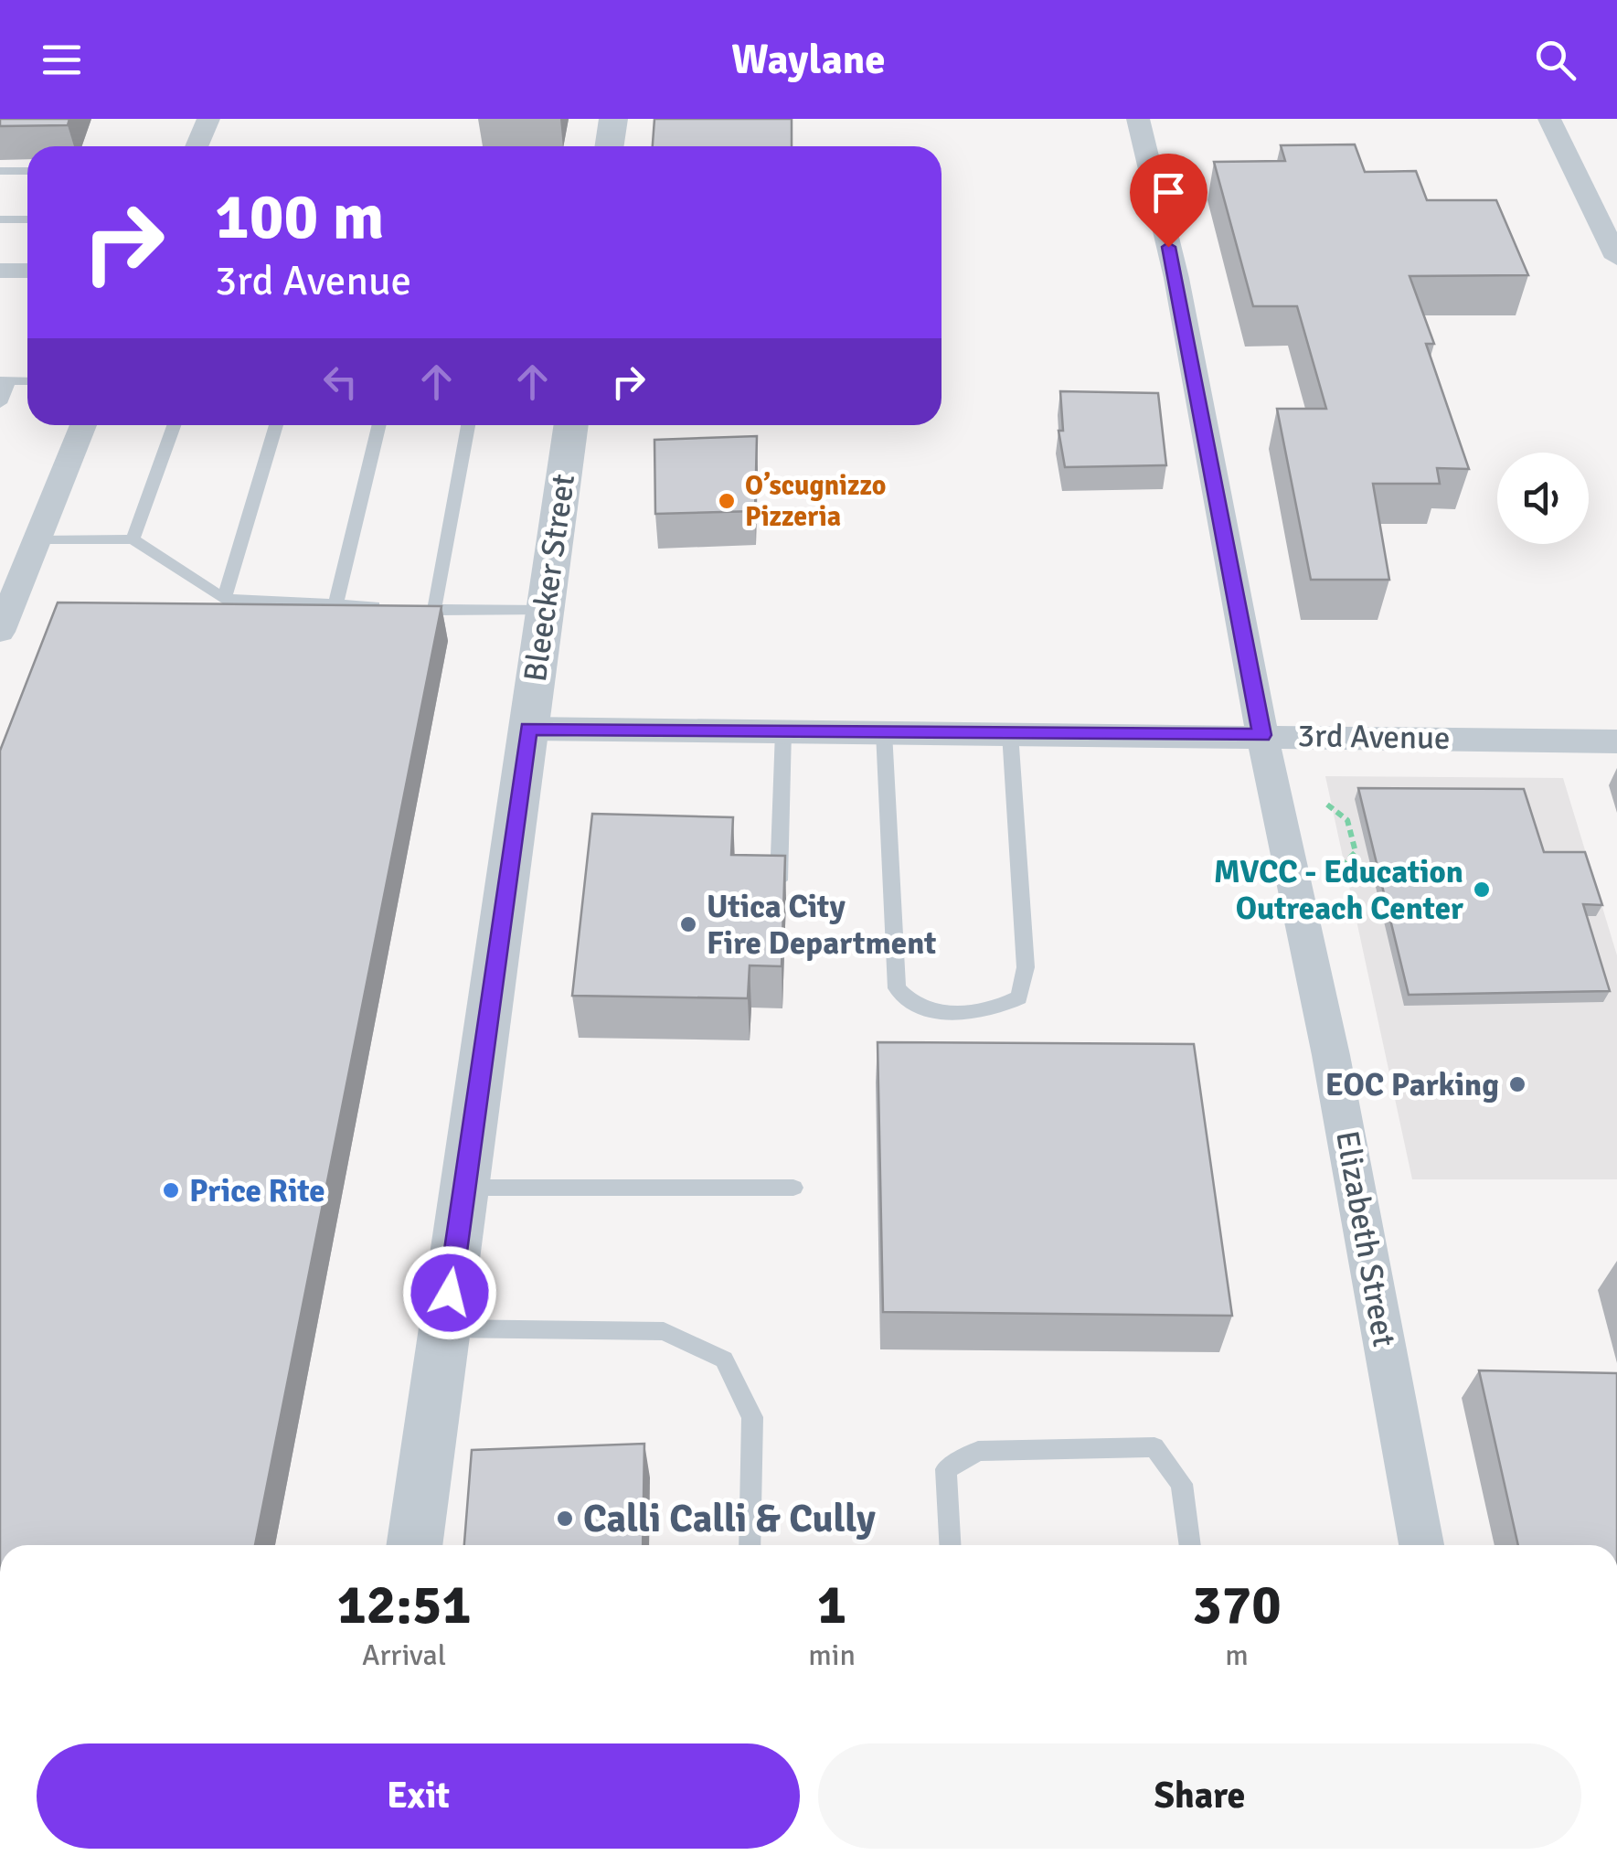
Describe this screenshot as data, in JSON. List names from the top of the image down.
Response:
{
  "streets": {
    "street": ["Bleecker Street", "3rd Avenue", "Elizabeth Street"]
  },
  "crossings": [
    ["Bleecker Street", "3rd Avenue"],
    ["3rd Avenue", "Elizabeth Street"]
  ],
  "places": [
    "O’scugnizzo Pizzeria",
    "MVCC - Education Outreach Center",
    "Utica City Fire Department",
    "EOC Parking",
    "Price Rite",
    "Calli Calli & Cully"
  ],
  "page": {
    "header": "Waylane",
    "turn": ["100 m", "3rd Avenue"],
    "eta": [
      "12:51",
      "Arrival",
      "1",
      "min",
      "370",
      "m"
    ],
    "buttons": ["Exit", "Share"]
  }
}
